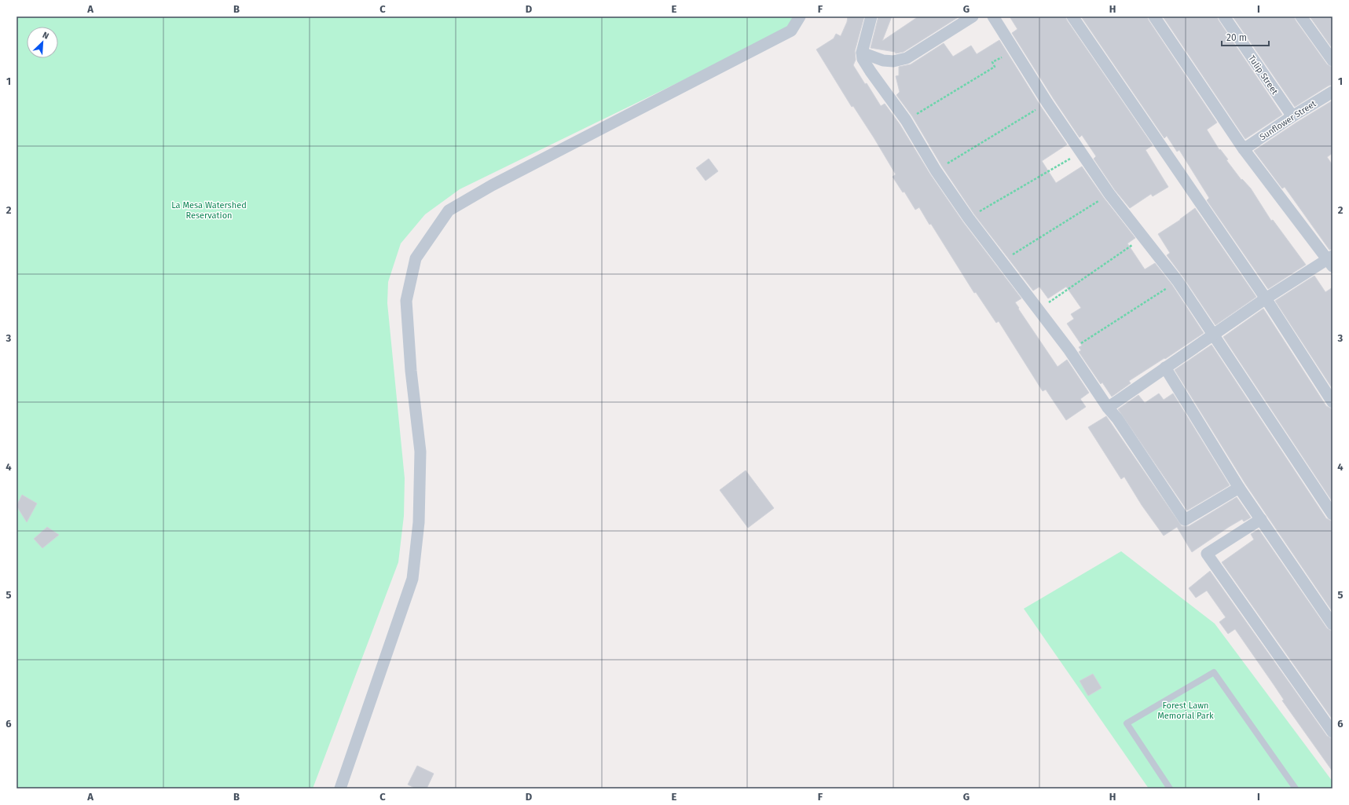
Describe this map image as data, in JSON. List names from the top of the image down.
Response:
{
  "streets": {
    "street": ["Tulip Street", "Sunflower Street"]
  },
  "crossings": [
    ["Tulip Street", "Sunflower Street"]
  ],
  "parks": ["La Mesa Watershed Reservation", "Forest Lawn Memorial Park"],
  "scale_bar": "20 m",
  "north": "top right",
  "grid": {
    "columns": [
      "A",
      "B",
      "C",
      "D",
      "E",
      "F",
      "G",
      "H",
      "I"
    ],
    "rows": [
      "1",
      "2",
      "3",
      "4",
      "5",
      "6"
    ]
  }
}
